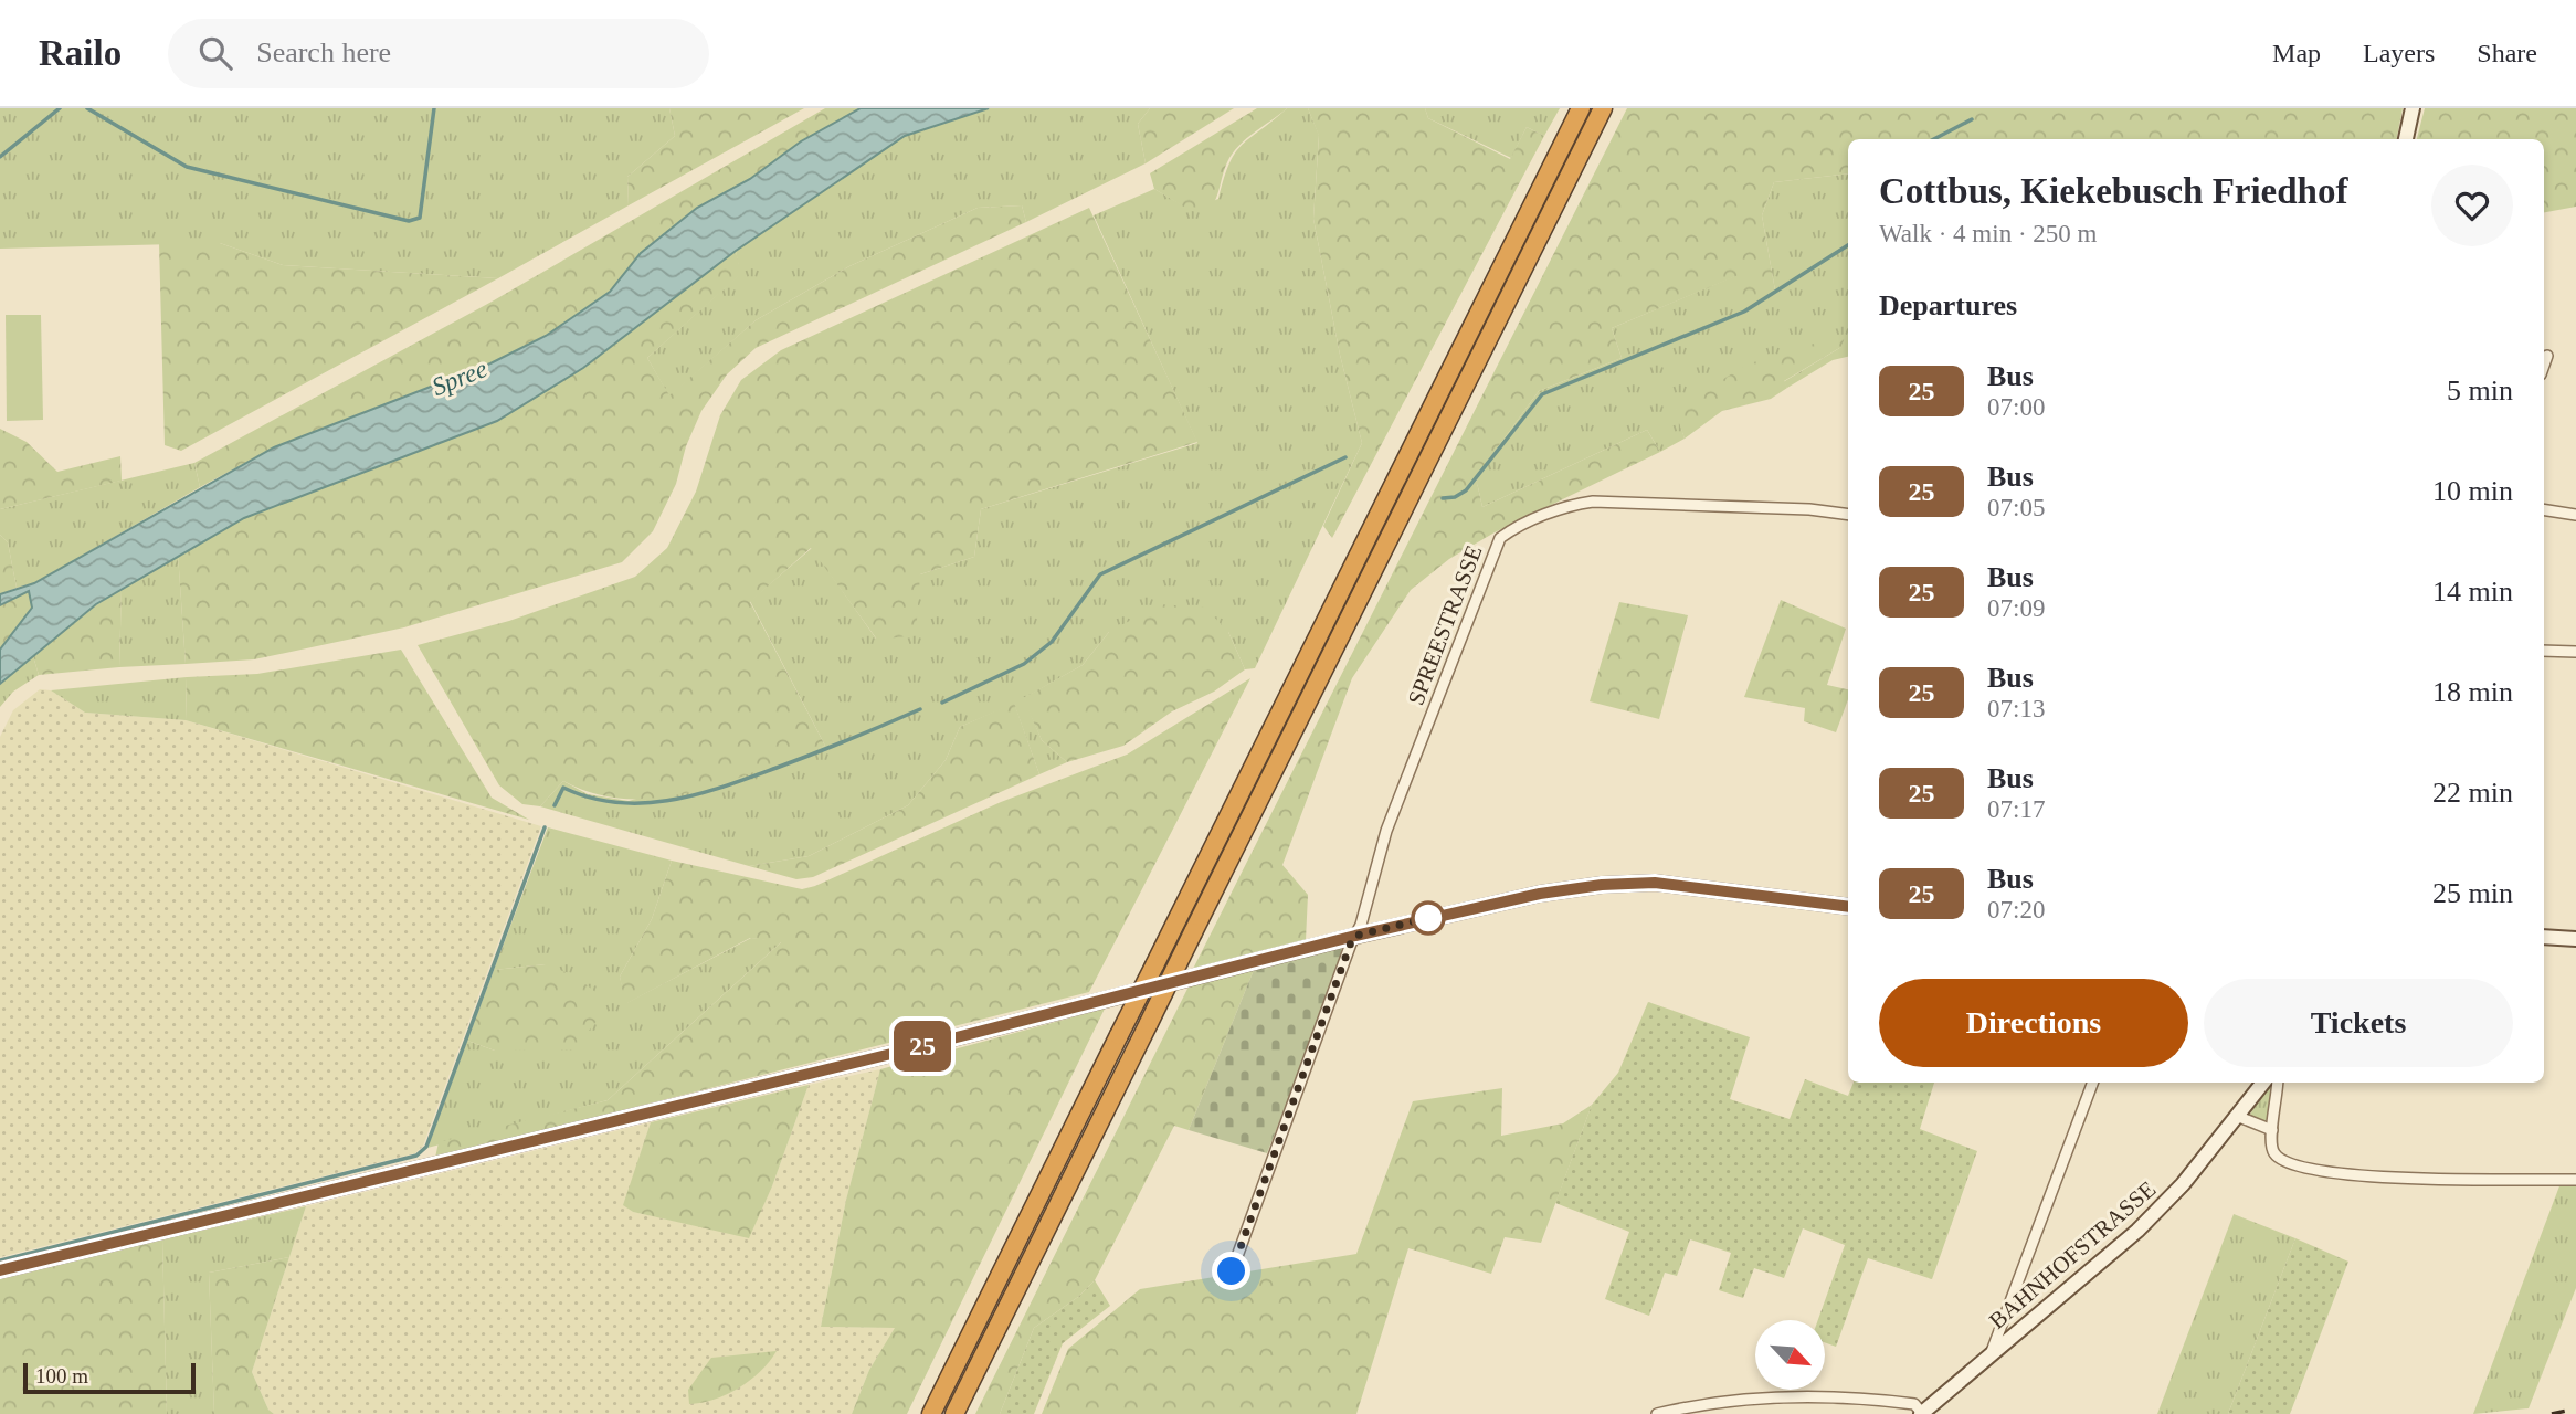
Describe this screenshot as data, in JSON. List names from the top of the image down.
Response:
{
  "streets": {
    "street": ["SPREESTRASSE", "BAHNHOFSTRASSE"]
  },
  "water": ["Spree"],
  "lines": ["bus line 25"],
  "scale_bar": "100 m",
  "north": "bottom right",
  "page": {
    "header": "Railo",
    "search": "Search here",
    "nav": ["Map", "Layers", "Share"],
    "on_map": "25",
    "heading": [
      ["Cottbus, Kiekebusch Friedhof", "Walk · 4 min · 250 m"],
      "Departures"
    ],
    "list": [
      {
        "mark": "25",
        "name": "Bus",
        "note": "07:00",
        "value": "5 min"
      },
      {
        "mark": "25",
        "name": "Bus",
        "note": "07:05",
        "value": "10 min"
      },
      {
        "mark": "25",
        "name": "Bus",
        "note": "07:09",
        "value": "14 min"
      },
      {
        "mark": "25",
        "name": "Bus",
        "note": "07:13",
        "value": "18 min"
      },
      {
        "mark": "25",
        "name": "Bus",
        "note": "07:17",
        "value": "22 min"
      },
      {
        "mark": "25",
        "name": "Bus",
        "note": "07:20",
        "value": "25 min"
      }
    ],
    "buttons": ["Directions", "Tickets"],
    "scale": "100 m"
  }
}
